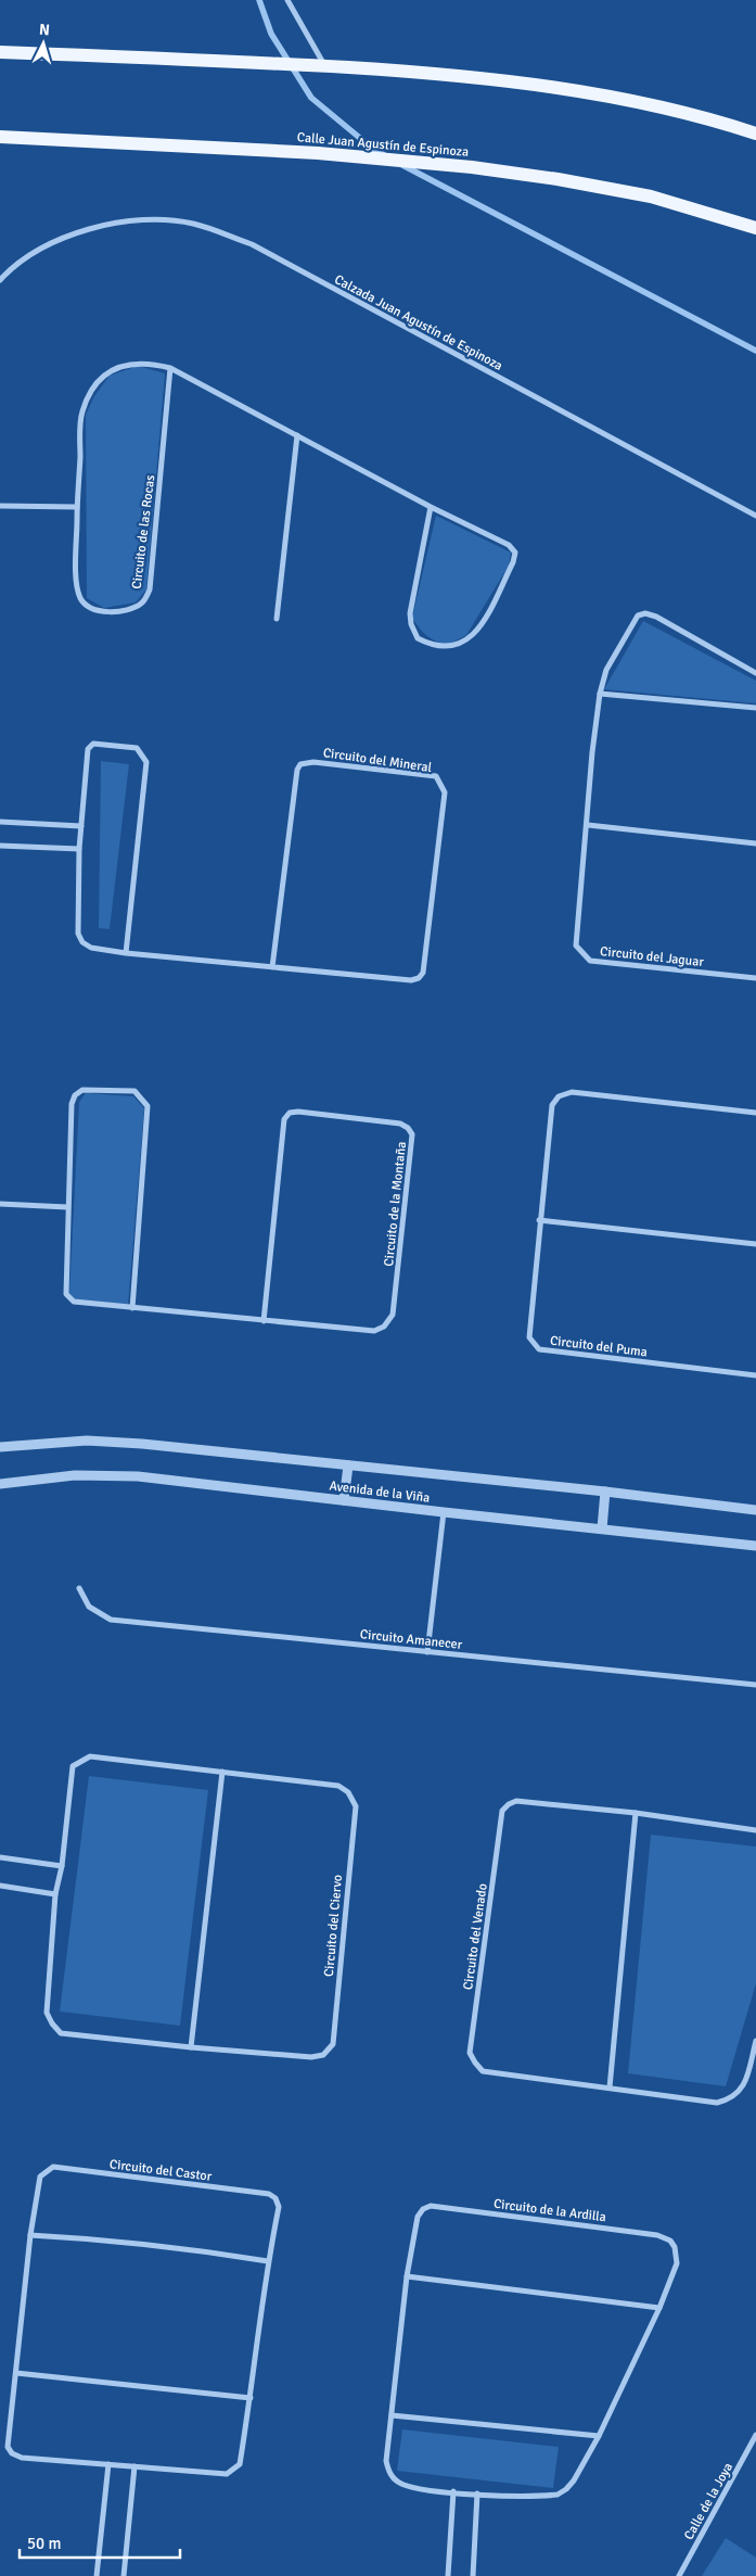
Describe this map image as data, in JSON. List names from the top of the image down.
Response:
{
  "streets": {
    "main road": ["Calle Juan Agustín de Espinoza"],
    "street": [
      "Calzada Juan Agustín de Espinoza",
      "Circuito de las Rocas",
      "Circuito del Mineral",
      "Circuito del Jaguar",
      "Circuito de la Montaña",
      "Circuito del Puma",
      "Avenida de la Viña",
      "Circuito Amanecer",
      "Circuito del Ciervo",
      "Circuito del Venado",
      "Circuito del Castor",
      "Circuito de la Ardilla",
      "Calle de la Joya"
    ]
  },
  "scale_bar": "50 m",
  "north": "top"
}
